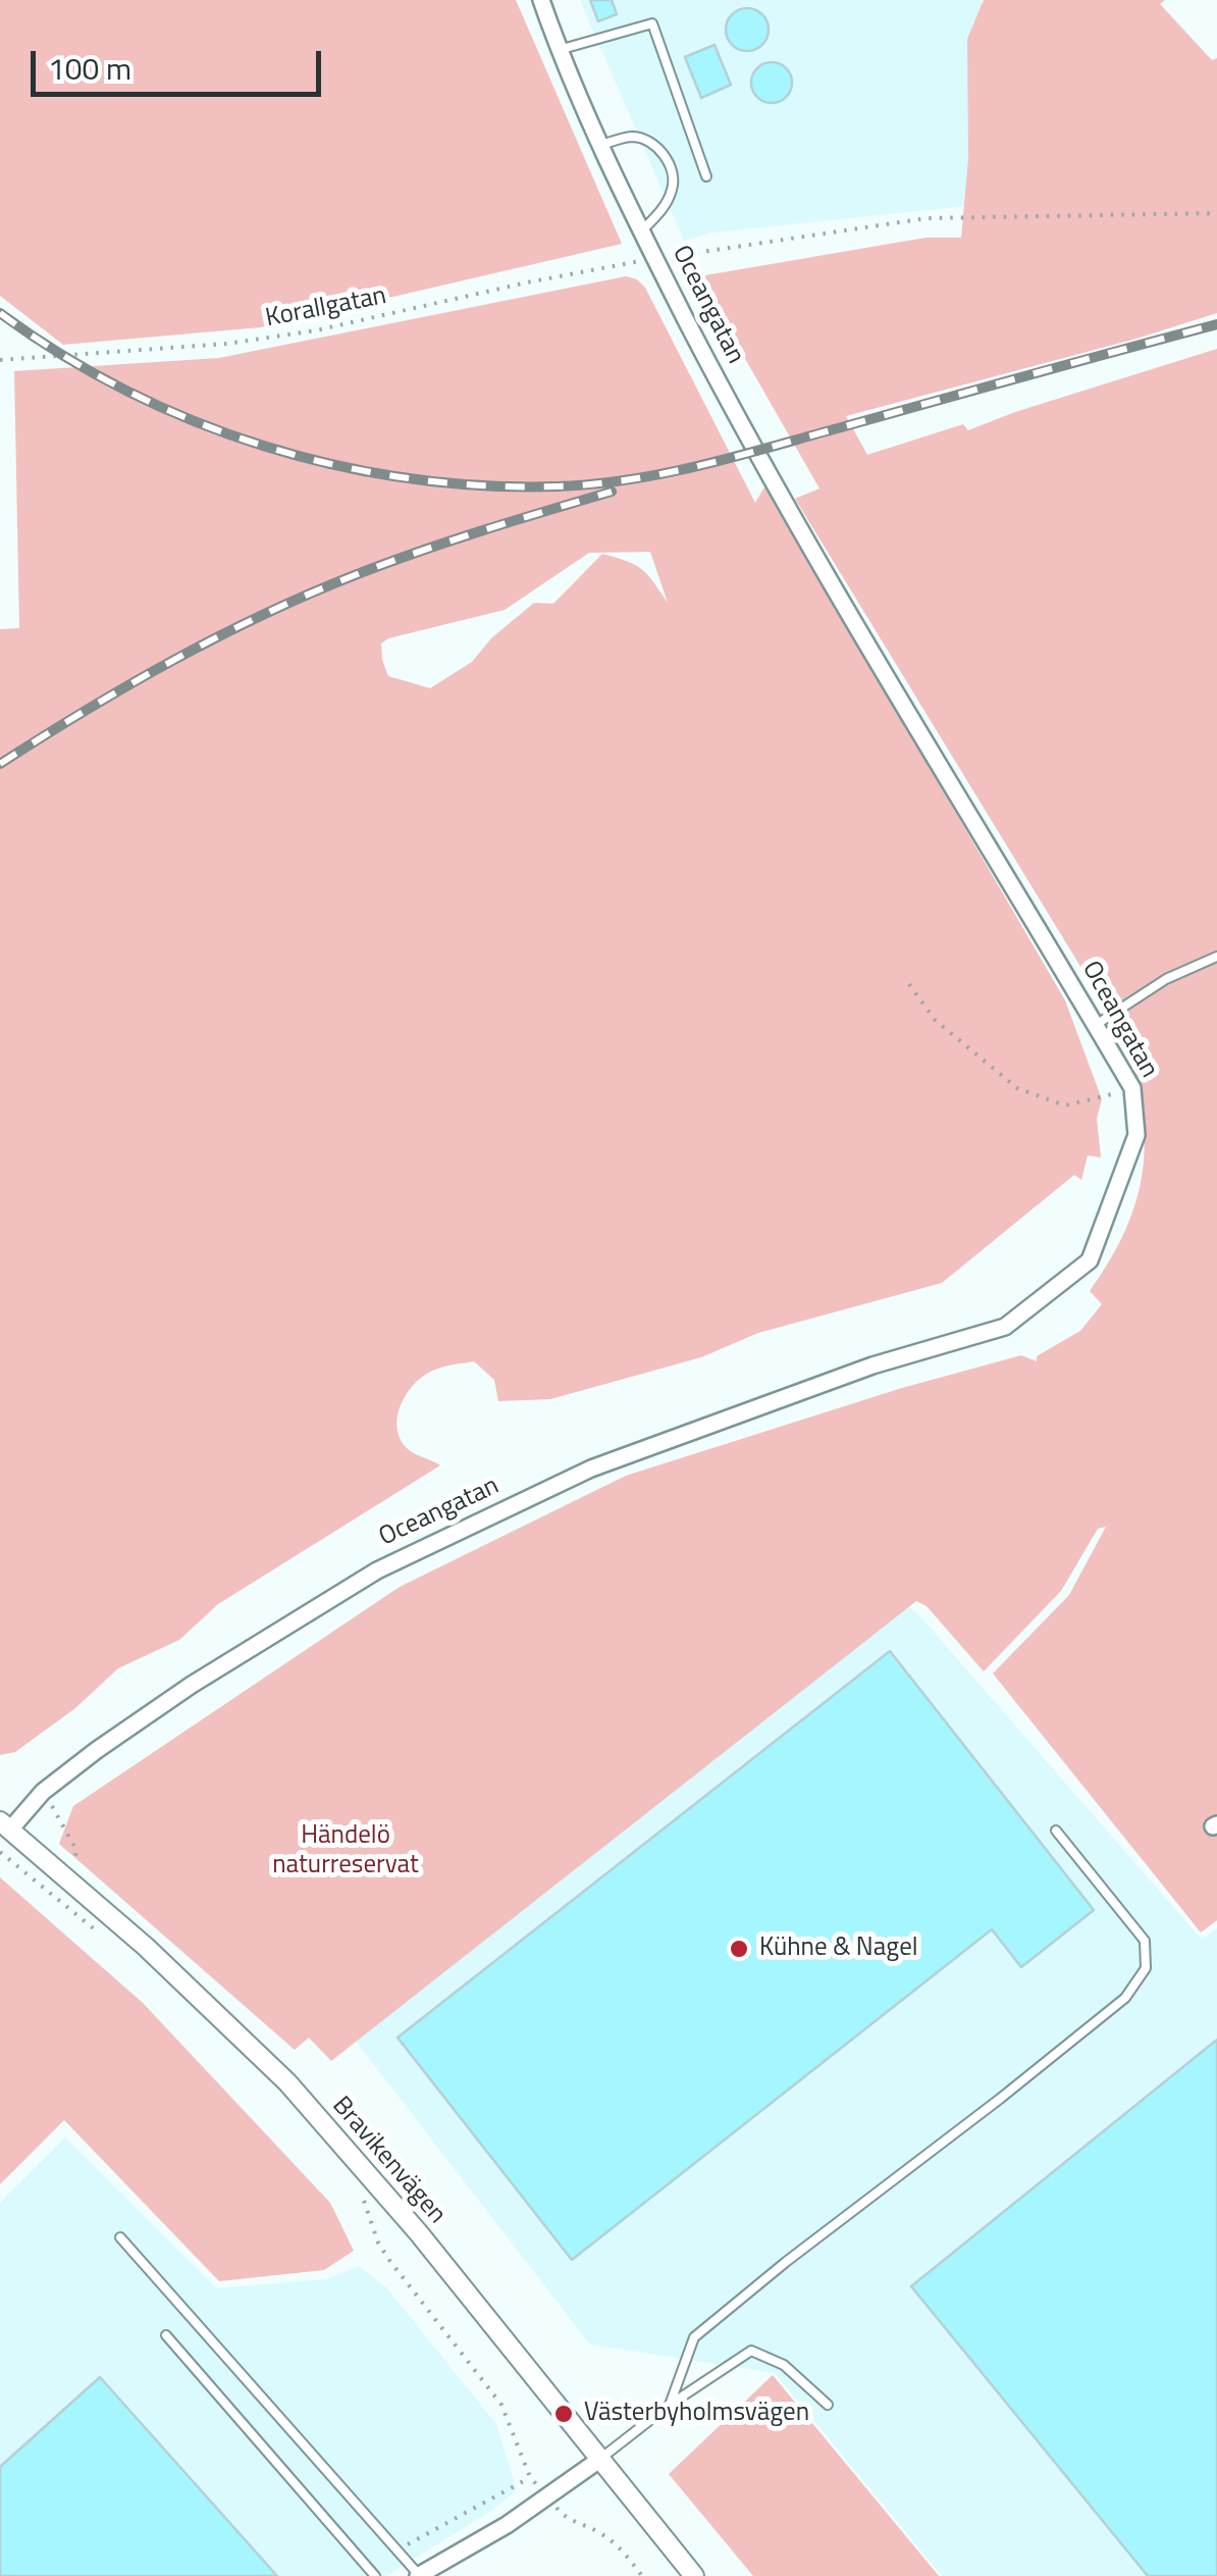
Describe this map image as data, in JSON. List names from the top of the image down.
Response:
{
  "streets": {
    "street": ["Oceangatan", "Bravikenvägen"],
    "path": ["Korallgatan"]
  },
  "crossings": [
    ["Oceangatan", "Korallgatan"],
    ["Oceangatan", "Bravikenvägen"]
  ],
  "parks": ["Händelö naturreservat"],
  "places": ["Kühne & Nagel", "Västerbyholmsvägen"],
  "scale_bar": "100 m"
}
